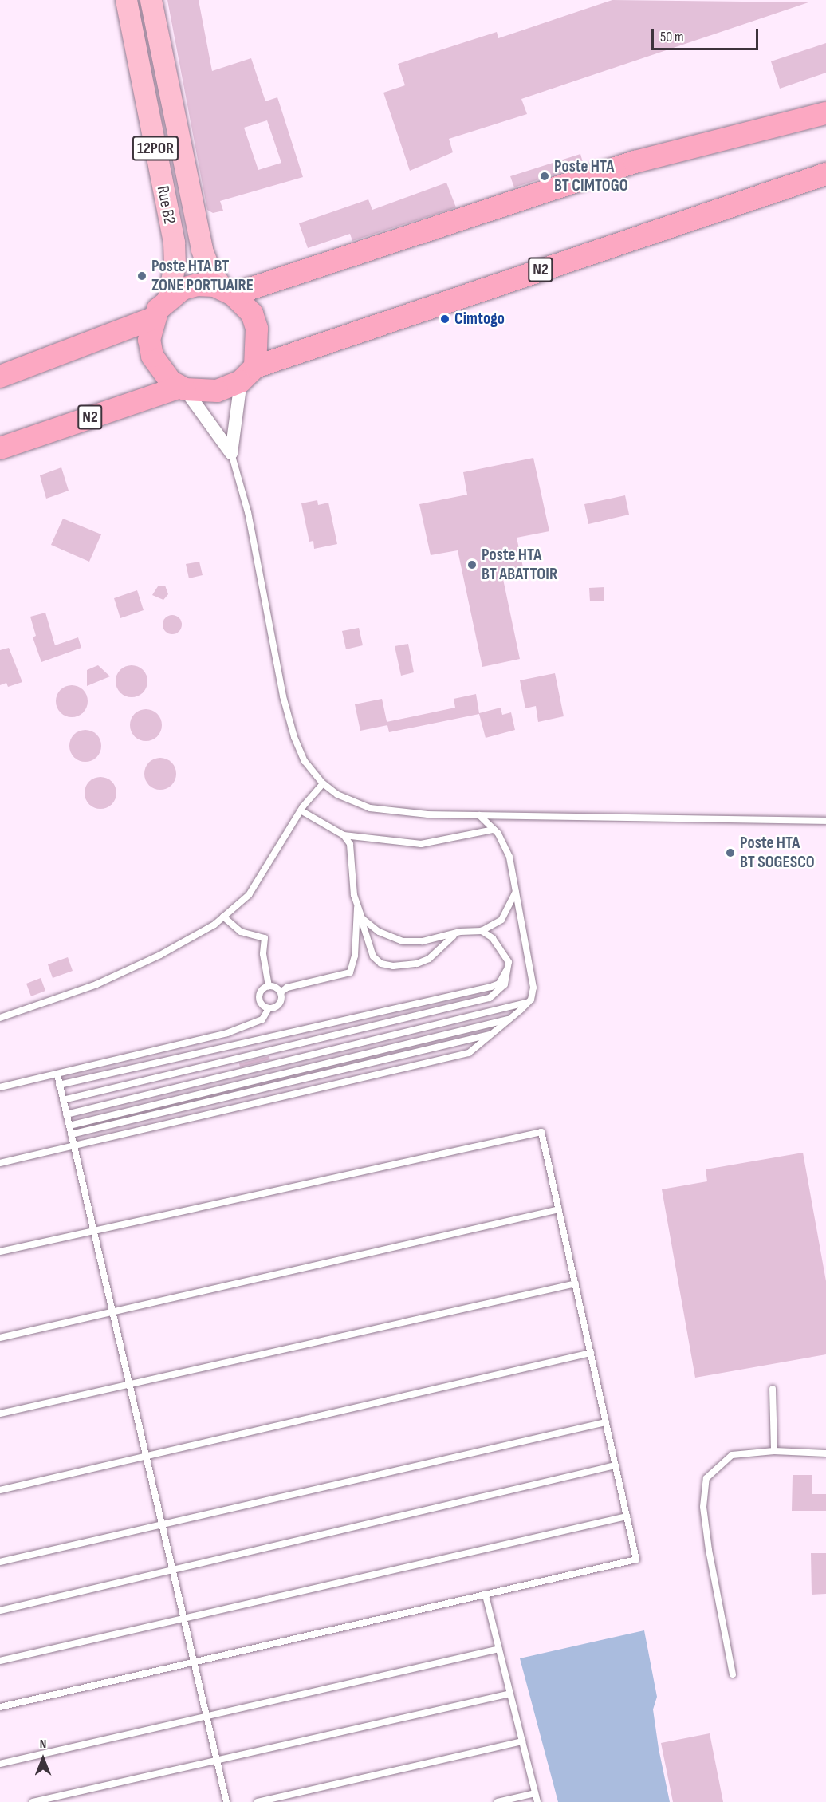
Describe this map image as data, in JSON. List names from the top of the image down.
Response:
{
  "streets": {
    "highway": ["N2"],
    "main road": ["12POR", "Rue B2"]
  },
  "crossings": [
    ["Rue B2", "N2"]
  ],
  "places": [
    "Poste HTA BT CIMTOGO",
    "Poste HTA BT ZONE PORTUAIRE",
    "Cimtogo",
    "Poste HTA BT ABATTOIR",
    "Poste HTA BT SOGESCO"
  ],
  "scale_bar": "50 m",
  "north": "top"
}
